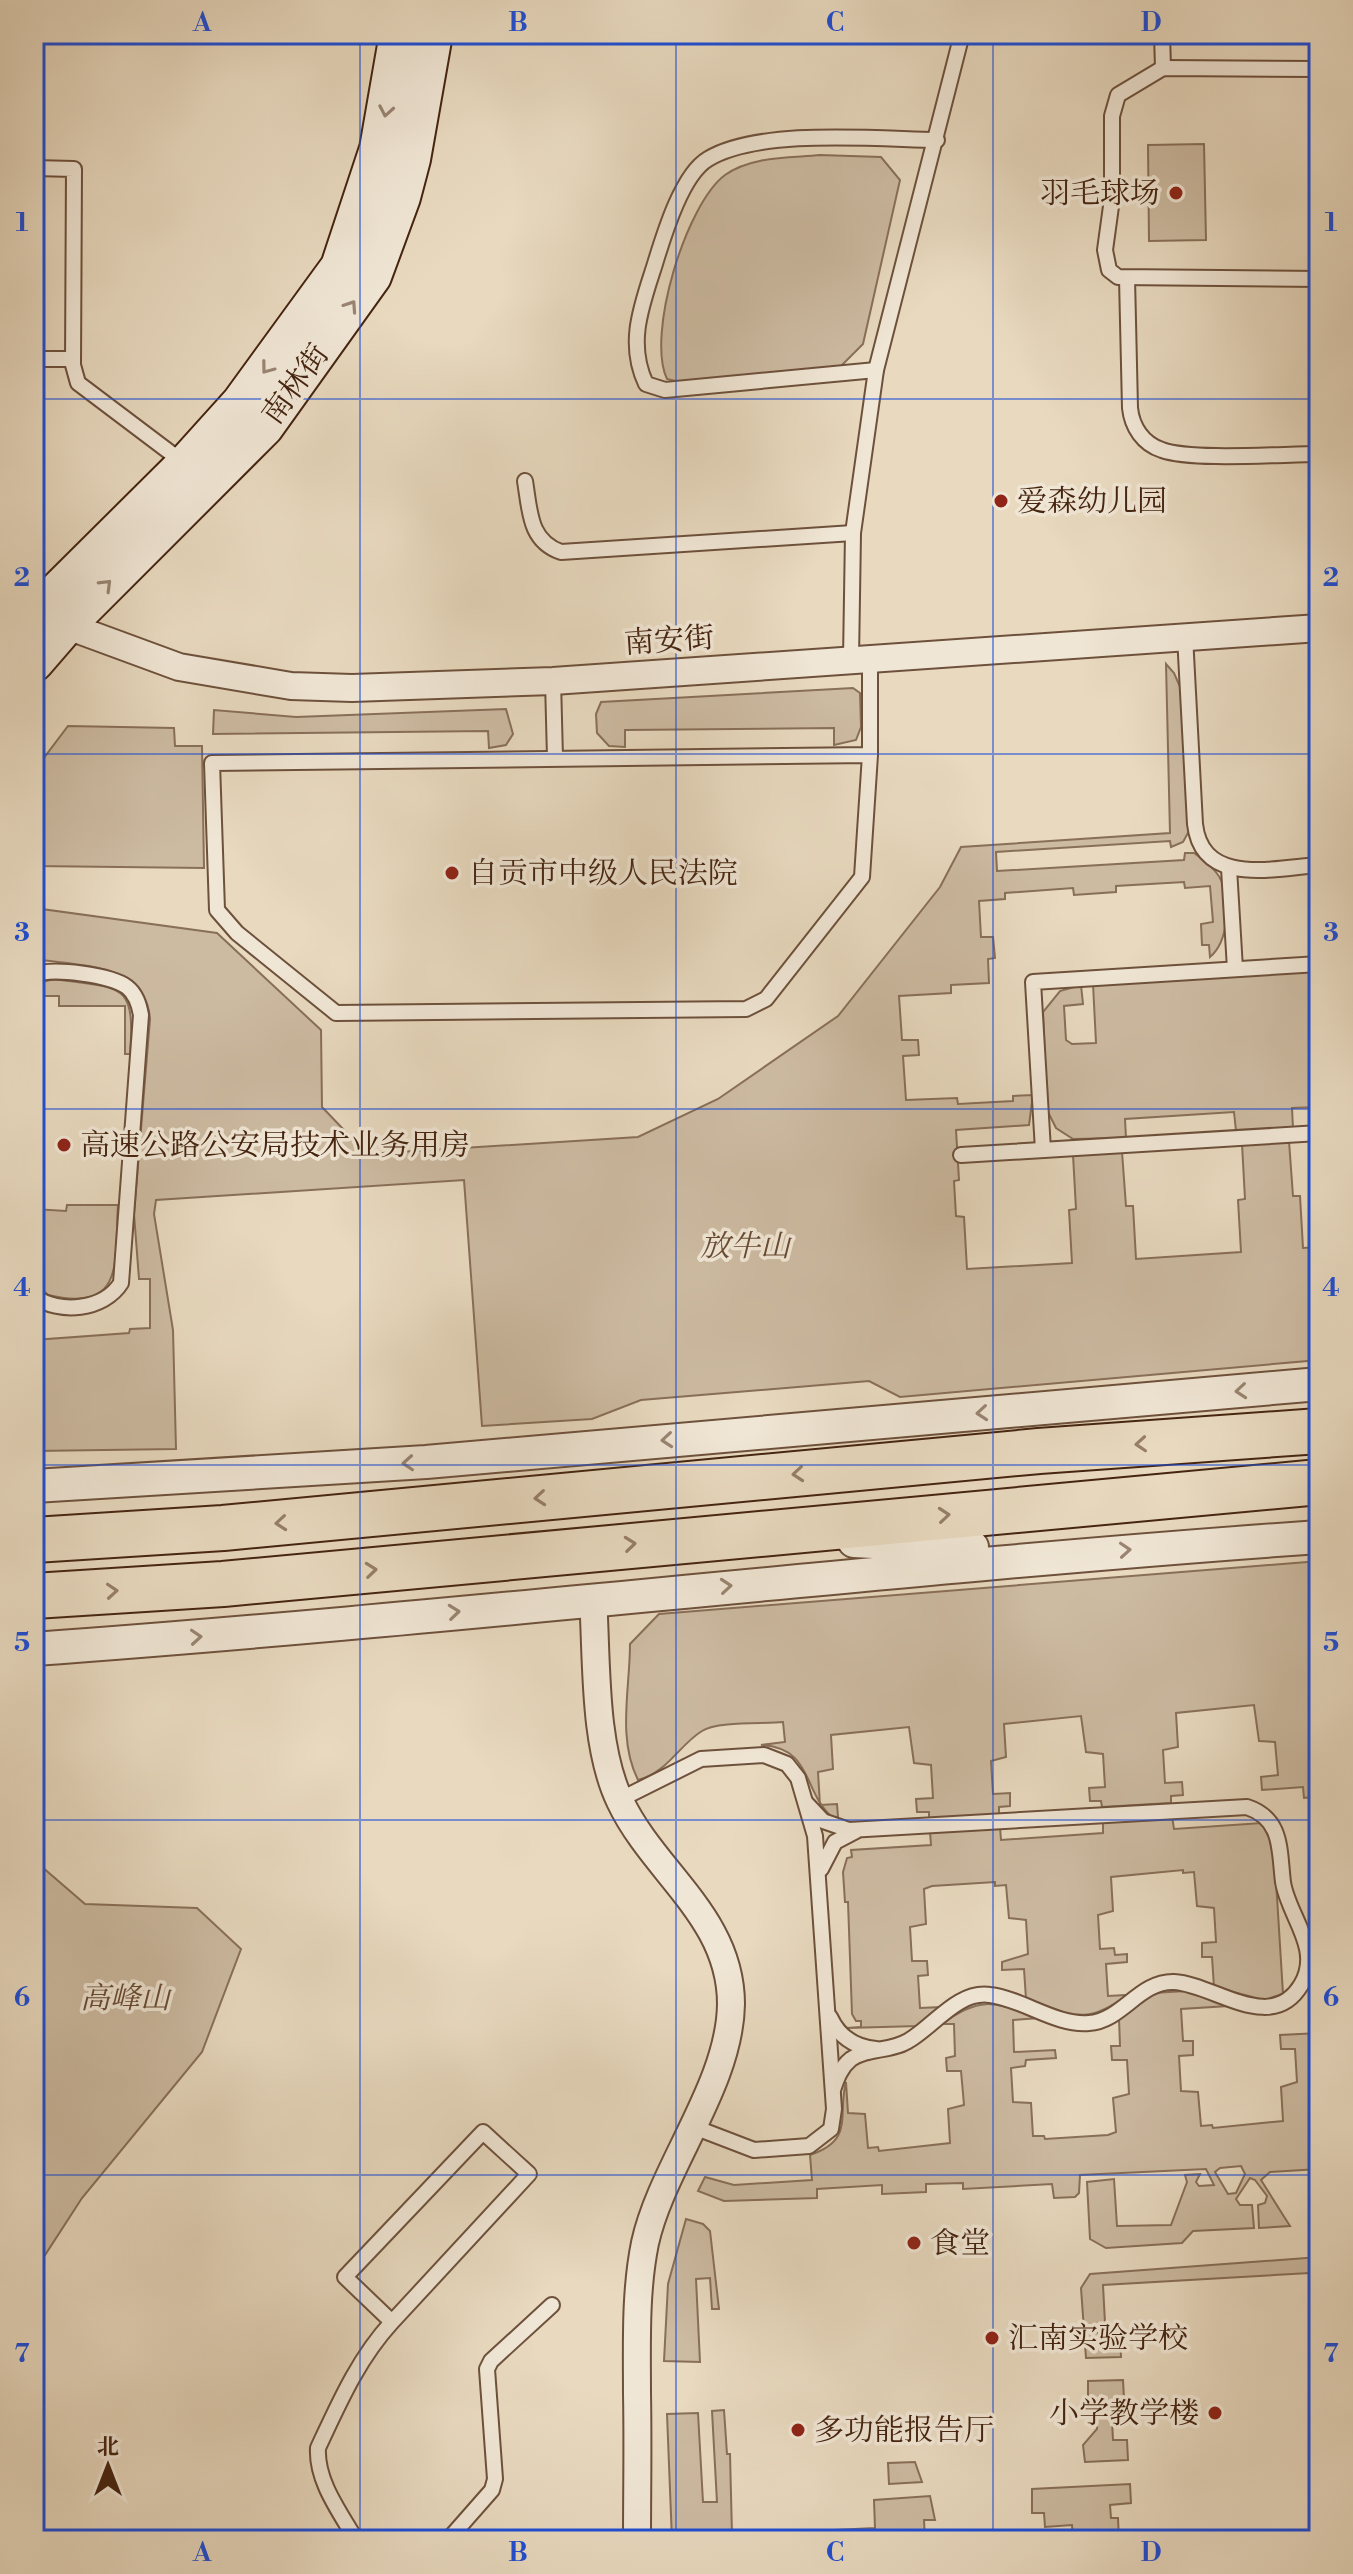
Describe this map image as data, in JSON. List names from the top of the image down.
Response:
{
  "streets": {
    "main road": ["南林街"],
    "street": ["南安街"]
  },
  "crossings": [
    ["南林街", "南安街"]
  ],
  "parks": ["放牛山", "高峰山"],
  "places": [
    "羽毛球场",
    "爱森幼儿园",
    "自贡市中级人民法院",
    "高速公路公安局技术业务用房",
    "食堂",
    "汇南实验学校",
    "小学教学楼",
    "多功能报告厅"
  ],
  "north": "top",
  "grid": {
    "columns": [
      "A",
      "B",
      "C",
      "D"
    ],
    "rows": [
      "1",
      "2",
      "3",
      "4",
      "5",
      "6",
      "7"
    ]
  }
}
